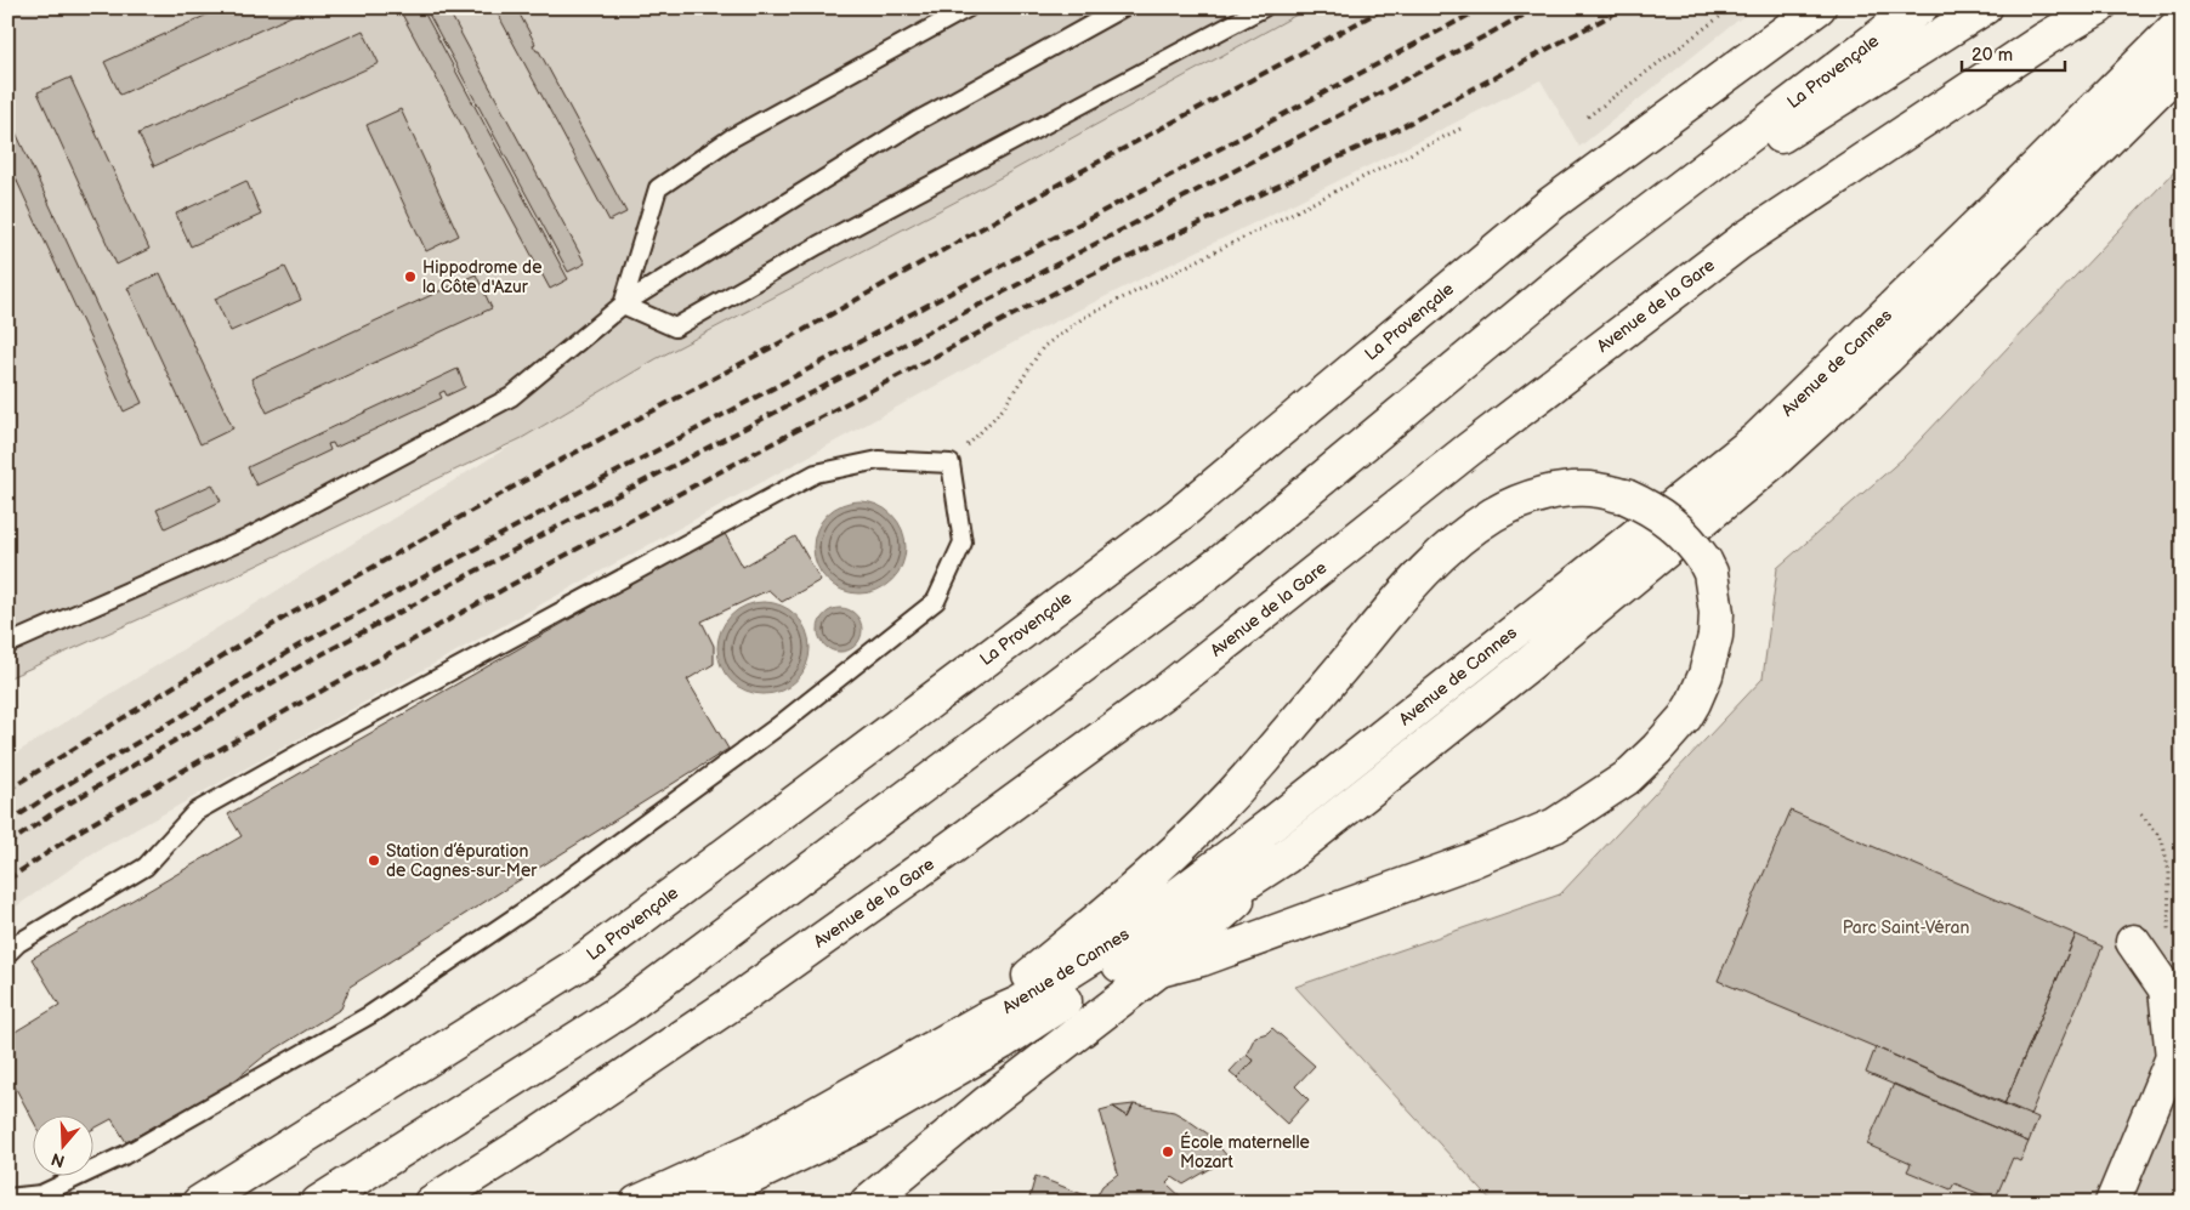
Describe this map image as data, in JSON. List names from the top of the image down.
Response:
{
  "streets": {
    "main road": ["La Provençale", "Avenue de la Gare", "Avenue de Cannes"]
  },
  "parks": ["Parc Saint-Véran"],
  "places": ["Hippodrome de la Côte d'Azur", "Station d’épuration de Cagnes-sur-Mer", "École maternelle Mozart"],
  "scale_bar": "20 m",
  "north": "bottom"
}
